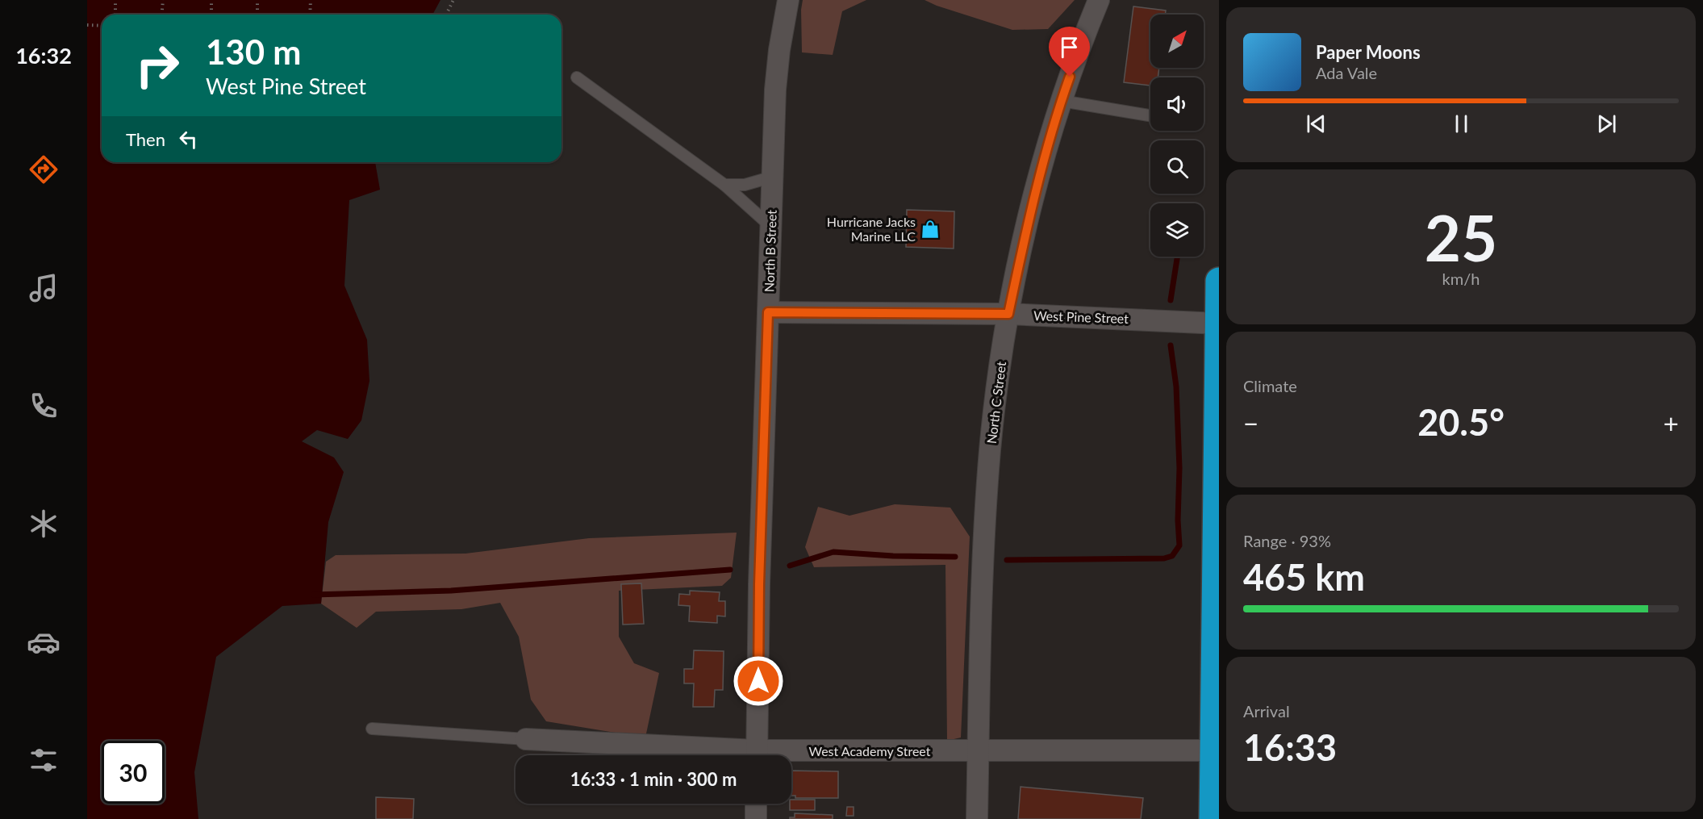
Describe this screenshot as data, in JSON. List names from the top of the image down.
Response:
{
  "streets": {
    "street": [
      "North B Street",
      "West Pine Street",
      "North C Street",
      "West Academy Street"
    ]
  },
  "crossings": [
    ["North B Street", "West Pine Street"],
    ["West Pine Street", "North C Street"],
    ["North C Street", "West Academy Street"]
  ],
  "places": {
    "shop": ["Hurricane Jacks Marine LLC"]
  },
  "north": "top right",
  "page": {
    "tabs": "16:32",
    "turn": ["130 m", "West Pine Street"],
    "song": ["Paper Moons", "Ada Vale"],
    "then": "Then",
    "tile": [
      ["25", "km/h"],
      "Climate",
      ["Range · 93%", "465 km"],
      ["Arrival", "16:33"]
    ],
    "heat": ["−", "20.5°", "+"],
    "limit": "30",
    "trip": "16:33 · 1 min · 300 m"
  }
}
